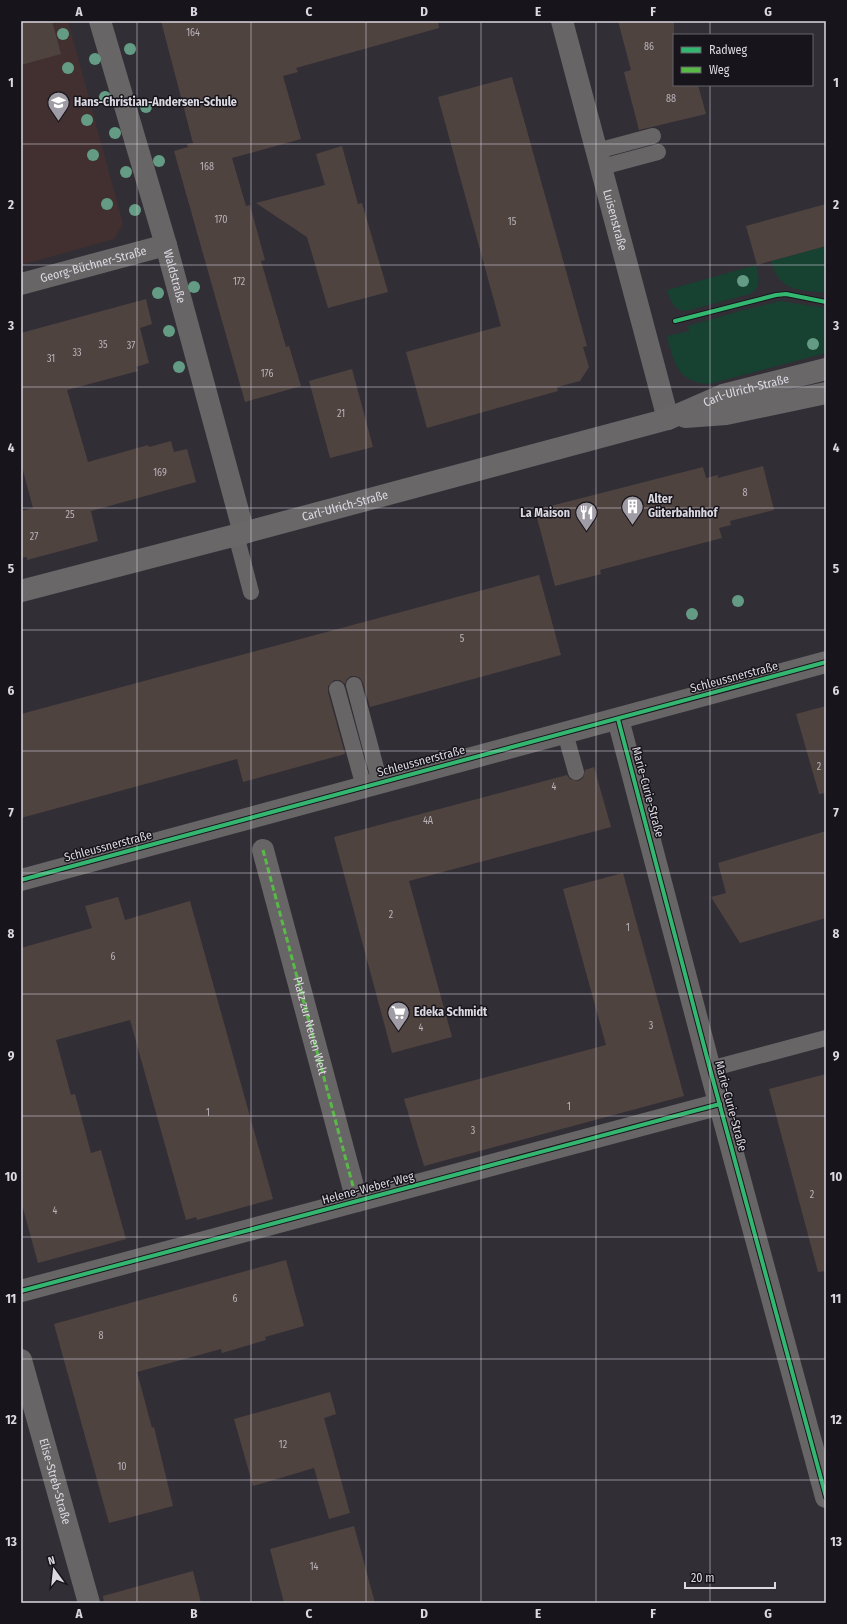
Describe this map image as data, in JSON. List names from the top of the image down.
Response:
{
  "streets": {
    "main road": ["Carl-Ulrich-Straße"],
    "street": [
      "Luisenstraße",
      "Georg-Büchner-Straße",
      "Waldstraße",
      "Schleussnerstraße",
      "Marie-Curie-Straße",
      "Platz zur Neuen Welt",
      "Helene-Weber-Weg",
      "Elise-Streb-Straße"
    ]
  },
  "crossings": [
    ["Luisenstraße", "Carl-Ulrich-Straße"],
    ["Georg-Büchner-Straße", "Waldstraße"],
    ["Waldstraße", "Carl-Ulrich-Straße"],
    ["Schleussnerstraße", "Marie-Curie-Straße"],
    ["Marie-Curie-Straße", "Helene-Weber-Weg"],
    ["Platz zur Neuen Welt", "Helene-Weber-Weg"]
  ],
  "places": {
    "school or university": ["Hans-Christian-Andersen-Schule"],
    "building": ["Alter Güterbahnhof"],
    "restaurant": ["La Maison"],
    "supermarket": ["Edeka Schmidt"]
  },
  "house_numbers": [
    "164",
    "86",
    "88",
    "168",
    "170",
    "15",
    "172",
    "35",
    "37",
    "33",
    "31",
    "176",
    "21",
    "169",
    "8",
    "25",
    "27",
    "5",
    "2",
    "4",
    "4A",
    "2",
    "1",
    "6",
    "3",
    "4",
    "1",
    "1",
    "3",
    "2",
    "4",
    "6",
    "8",
    "12",
    "10",
    "14"
  ],
  "legend": ["Radweg", "Weg"],
  "scale_bar": "20 m",
  "north": "top",
  "grid": {
    "columns": [
      "A",
      "B",
      "C",
      "D",
      "E",
      "F",
      "G"
    ],
    "rows": [
      "1",
      "2",
      "3",
      "4",
      "5",
      "6",
      "7",
      "8",
      "9",
      "10",
      "11",
      "12",
      "13"
    ]
  }
}
